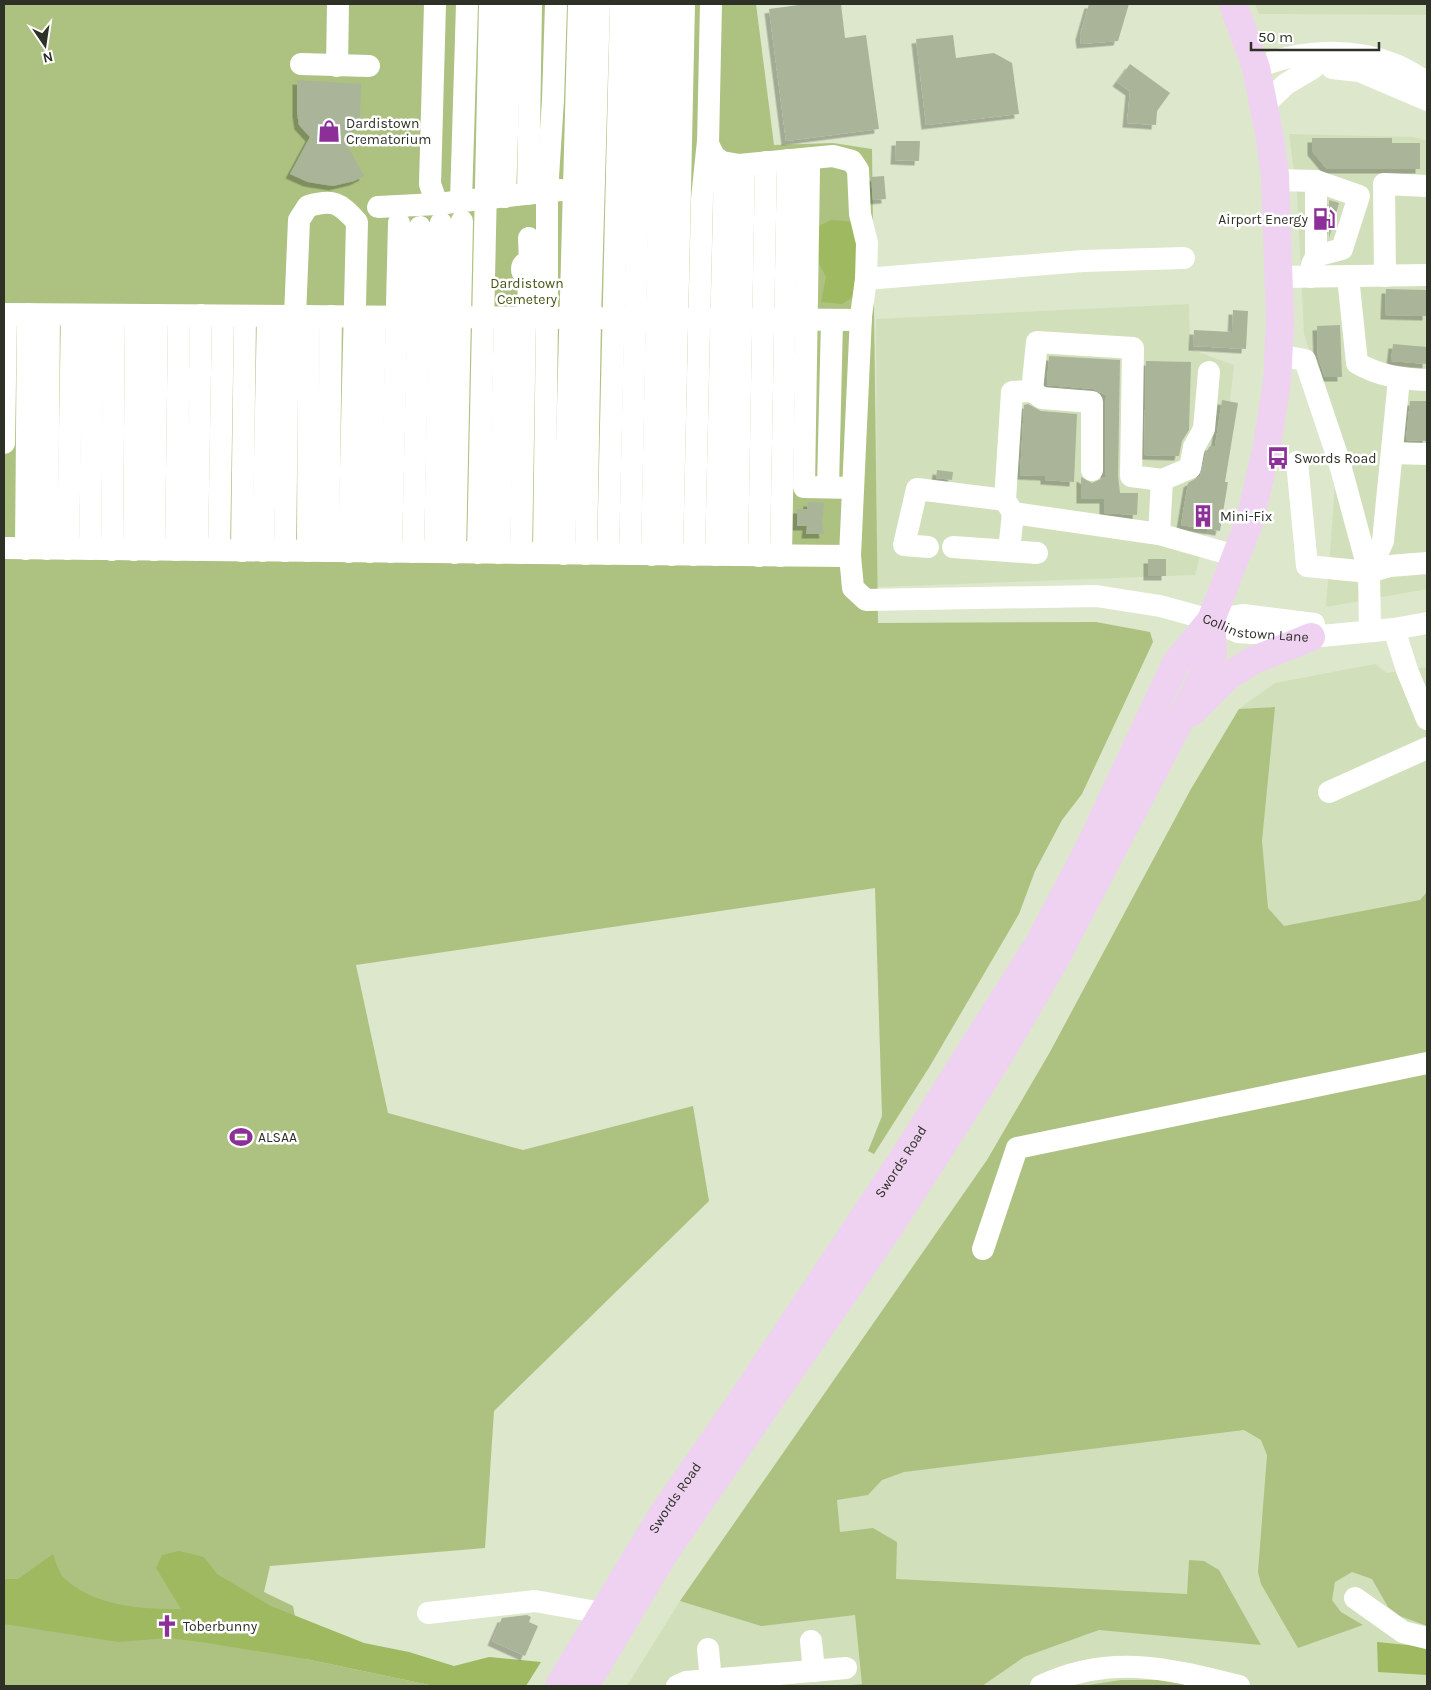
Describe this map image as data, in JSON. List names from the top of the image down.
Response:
{
  "streets": {
    "main road": ["Swords Road"],
    "street": ["Collinstown Lane"]
  },
  "crossings": [
    ["Collinstown Lane", "Swords Road"]
  ],
  "parks": ["Dardistown Cemetery"],
  "places": {
    "shop": ["Dardistown Crematorium"],
    "fuel station": ["Airport Energy"],
    "bus stop": ["Swords Road"],
    "building": ["Mini-Fix"],
    "sports": ["ALSAA"],
    "church": ["Toberbunny"]
  },
  "scale_bar": "50 m",
  "north": "bottom"
}
